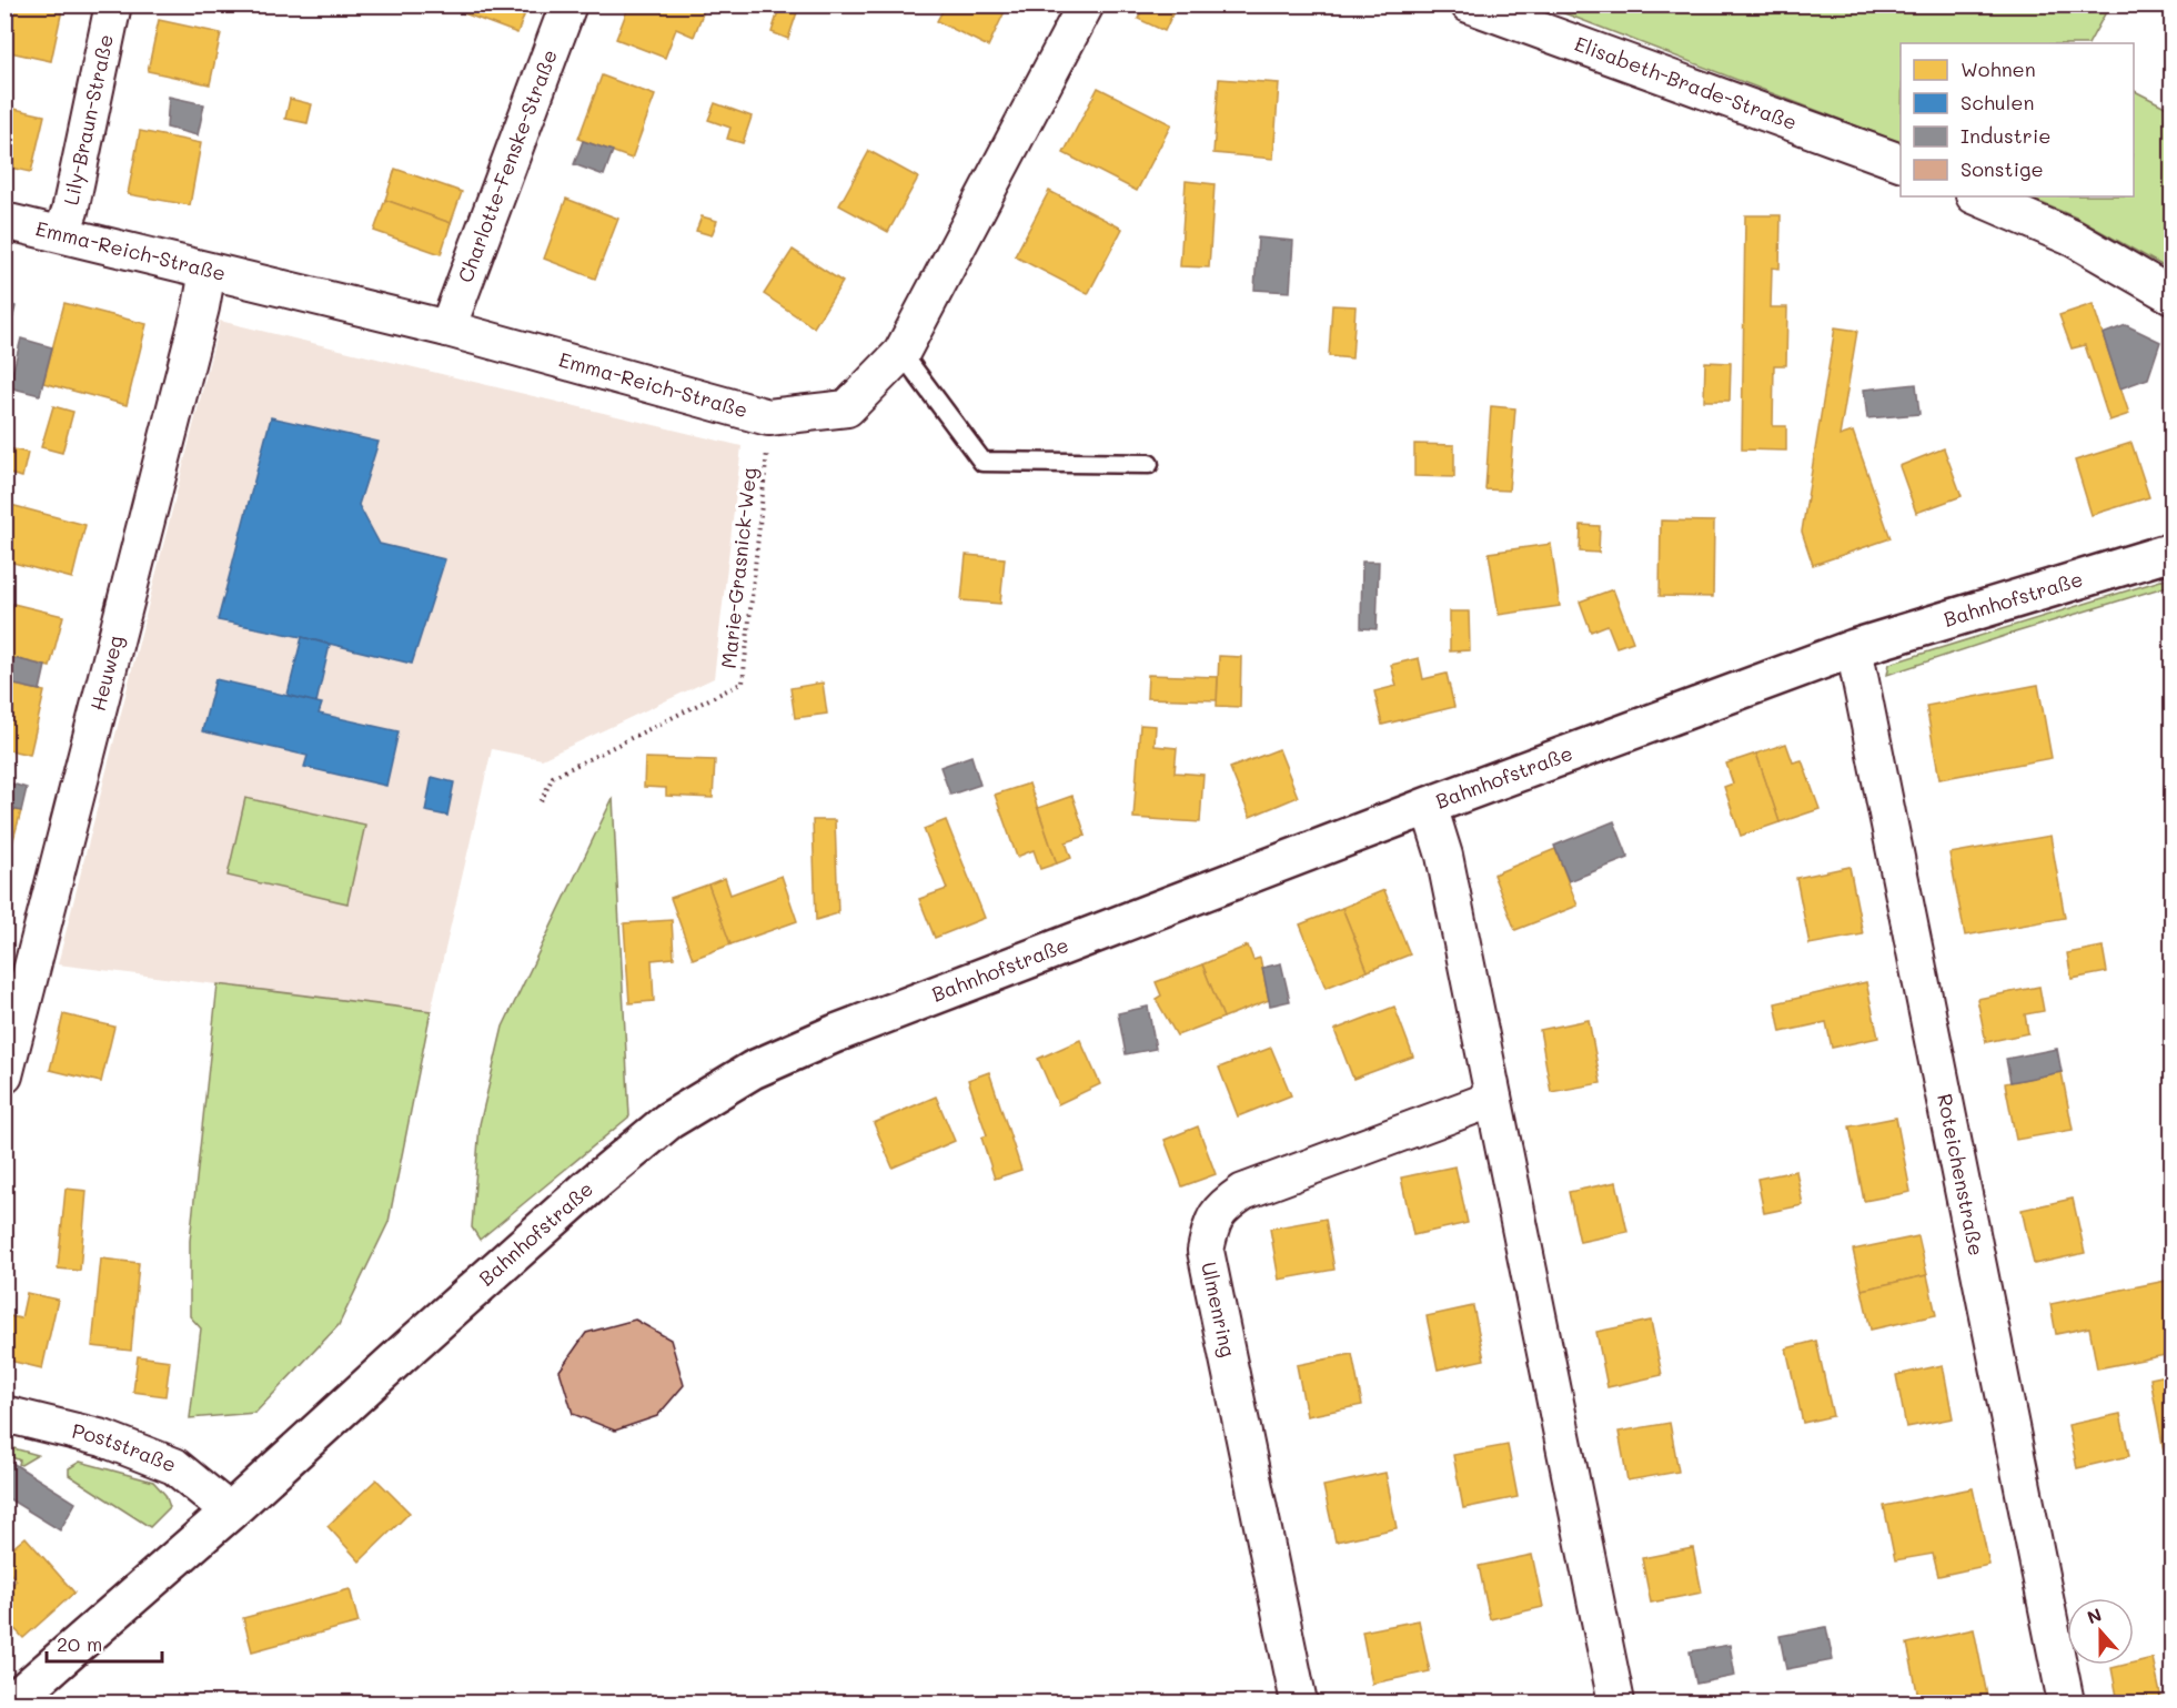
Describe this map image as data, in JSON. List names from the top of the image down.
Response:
{
  "streets": {
    "street": [
      "Elisabeth-Brade-Straße",
      "Lily-Braun-Straße",
      "Charlotte-Fenske-Straße",
      "Emma-Reich-Straße",
      "Bahnhofstraße",
      "Heuweg",
      "Roteichenstraße",
      "Ulmenring",
      "Poststraße"
    ],
    "path": ["Marie-Grasnick-Weg"]
  },
  "crossings": [
    ["Lily-Braun-Straße", "Emma-Reich-Straße"],
    ["Charlotte-Fenske-Straße", "Emma-Reich-Straße"],
    ["Emma-Reich-Straße", "Marie-Grasnick-Weg"],
    ["Emma-Reich-Straße", "Heuweg"],
    ["Bahnhofstraße", "Roteichenstraße"],
    ["Bahnhofstraße", "Poststraße"]
  ],
  "legend": [
    "Wohnen",
    "Schulen",
    "Industrie",
    "Sonstige"
  ],
  "scale_bar": "20 m",
  "north": "top"
}
